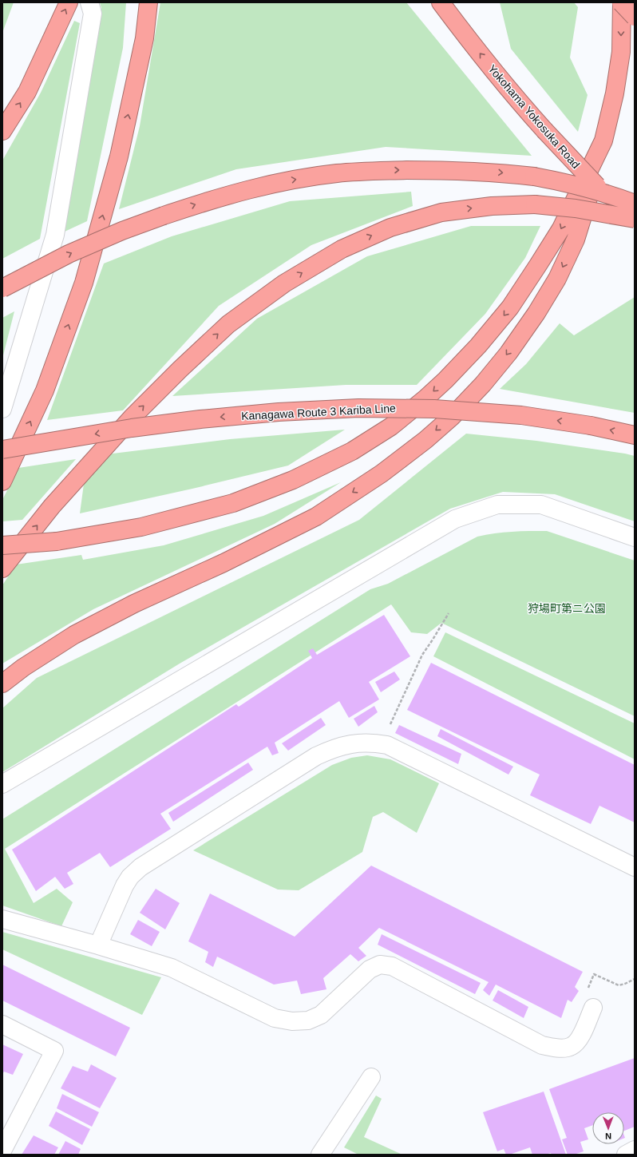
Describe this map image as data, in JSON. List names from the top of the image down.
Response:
{
  "streets": {
    "highway": ["Yokohama Yokosuka Road", "Kanagawa Route 3 Kariba Line"]
  },
  "one_way": ["Yokohama Yokosuka Road", "Kanagawa Route 3 Kariba Line"],
  "parks": ["狩場町第ニ公園"],
  "north": "bottom"
}
